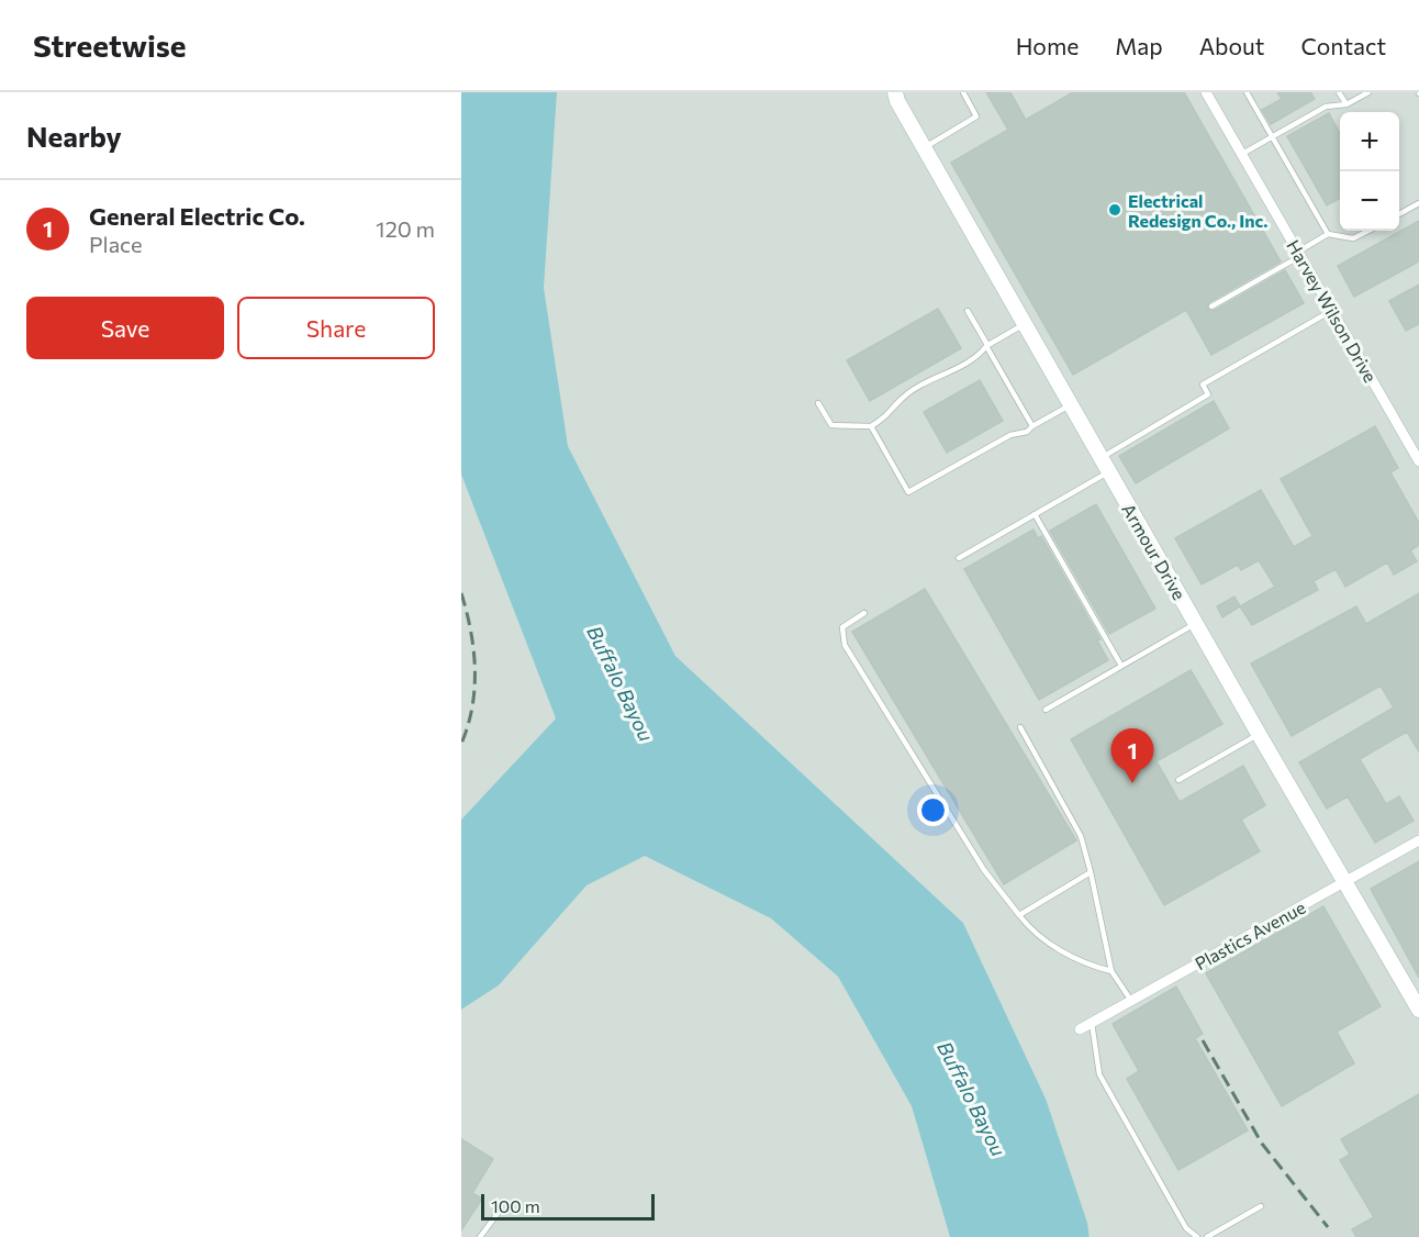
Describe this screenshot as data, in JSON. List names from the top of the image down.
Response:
{
  "streets": {
    "street": ["Harvey Wilson Drive", "Armour Drive", "Plastics Avenue"]
  },
  "crossings": [
    ["Armour Drive", "Plastics Avenue"]
  ],
  "water": ["Buffalo Bayou"],
  "places": ["Electrical Redesign Co., Inc."],
  "scale_bar": "100 m",
  "page": {
    "header": "Streetwise",
    "nav": [
      "Home",
      "Map",
      "About",
      "Contact"
    ],
    "heading": "Nearby",
    "map_buttons": ["+", "−"],
    "list": [
      {
        "mark": "1",
        "name": "General Electric Co.",
        "note": "Place",
        "value": "120 m"
      }
    ],
    "buttons": ["Save", "Share"],
    "pins": "1",
    "scale": "100 m"
  }
}
